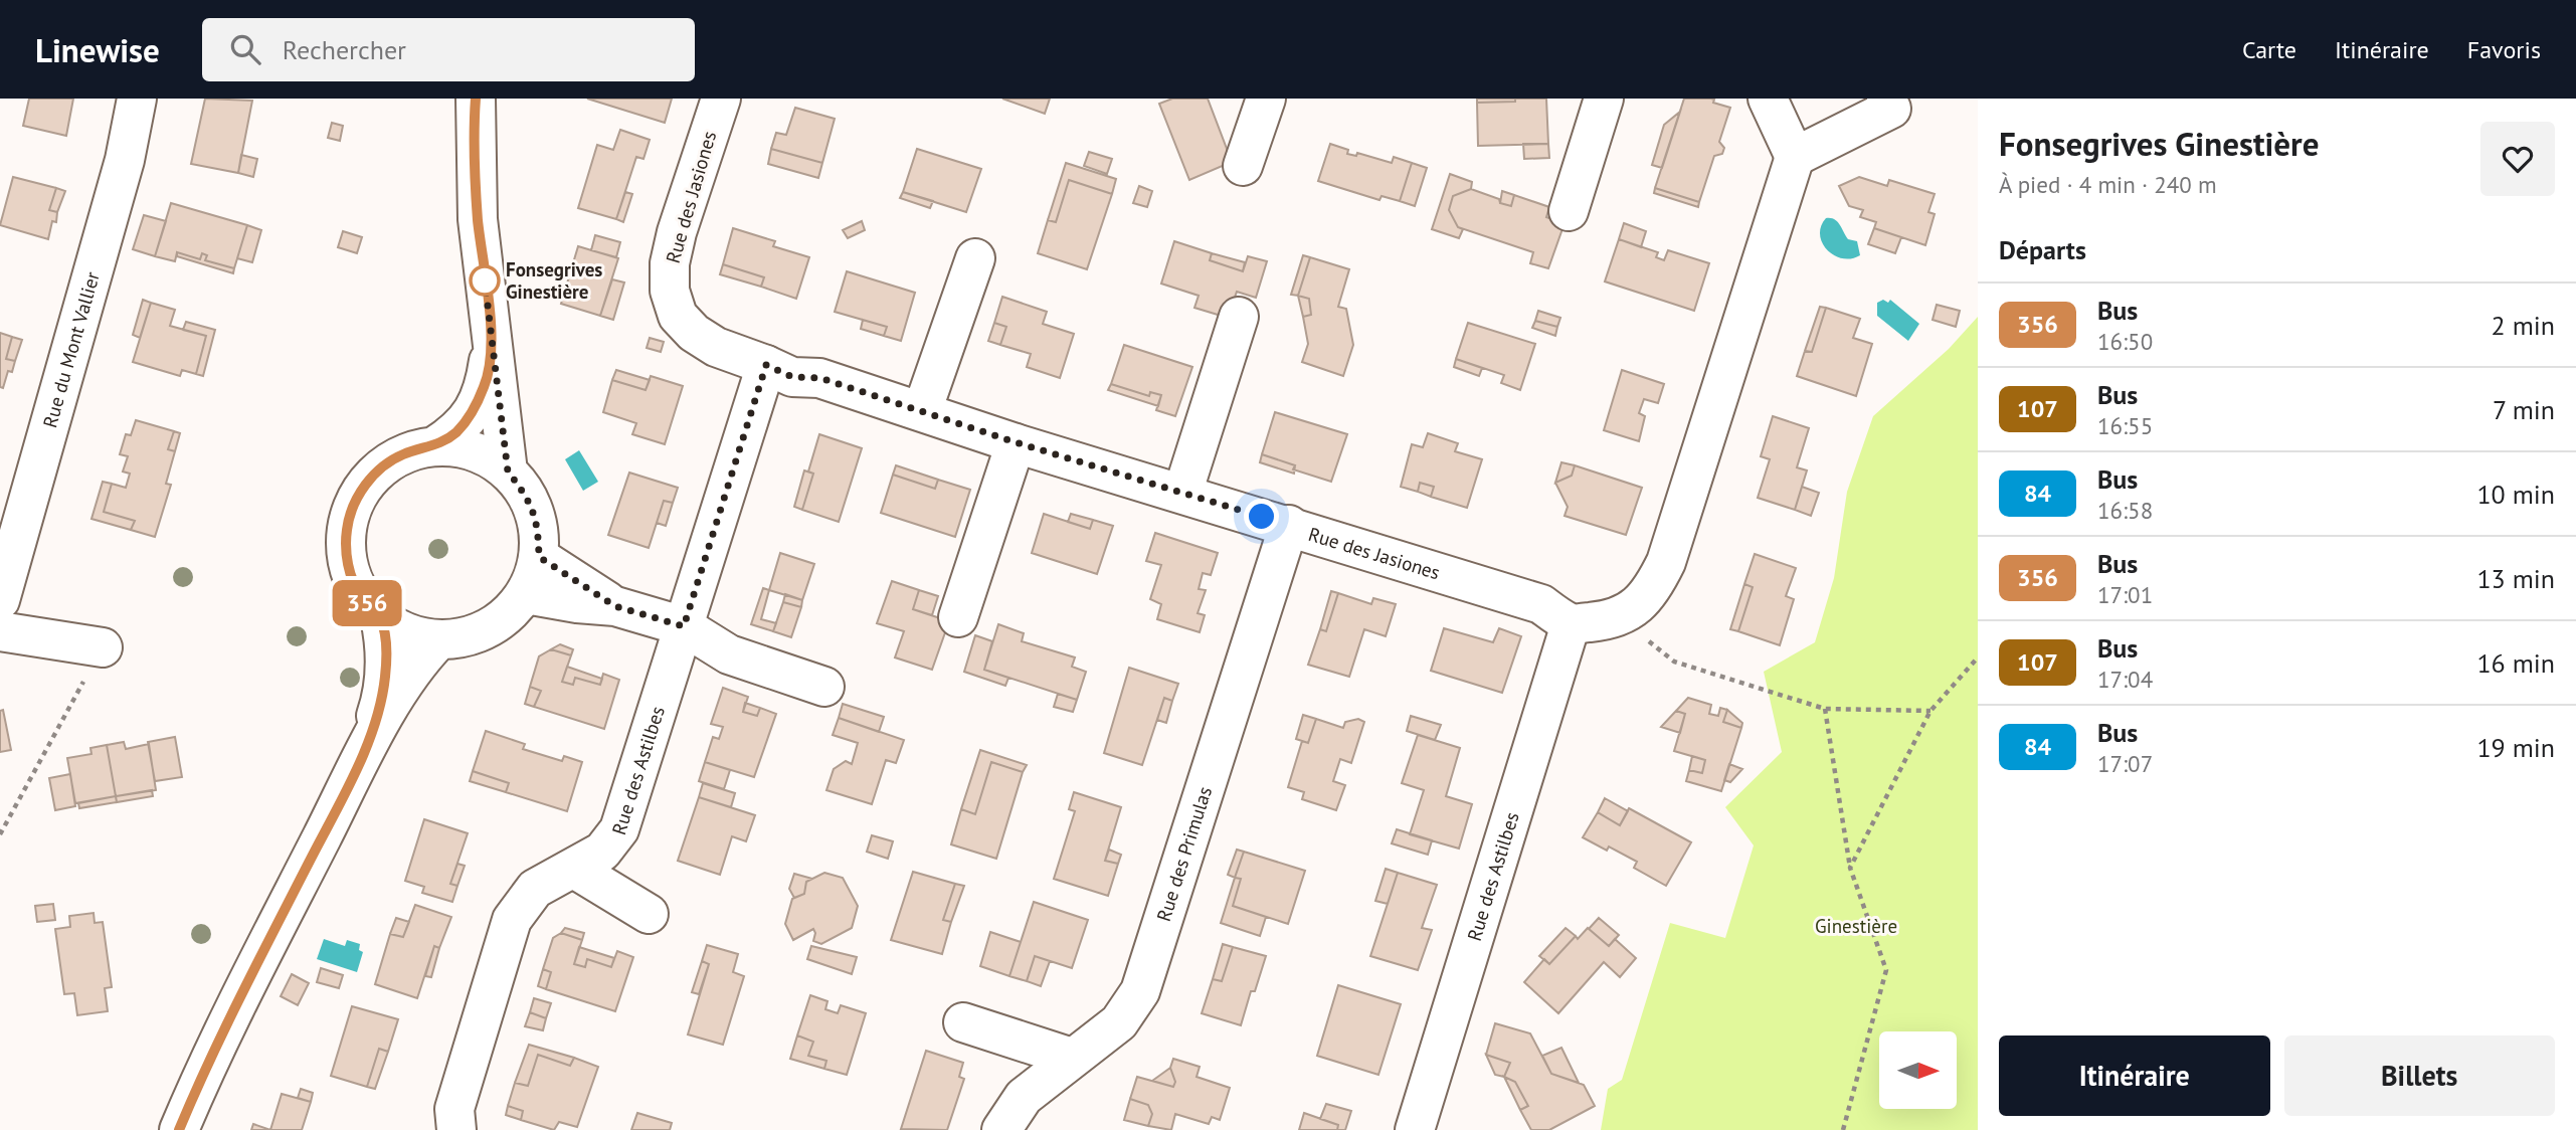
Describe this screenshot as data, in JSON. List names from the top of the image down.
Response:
{
  "streets": {
    "street": [
      "Rue des Jasiones",
      "Rue du Mont Vallier",
      "Rue des Astilbes",
      "Rue des Primulas"
    ]
  },
  "crossings": [
    ["Rue des Jasiones", "Rue des Astilbes"],
    ["Rue des Jasiones", "Rue des Primulas"]
  ],
  "parks": ["Ginestière"],
  "places": ["Fonsegrives Ginestière"],
  "lines": ["bus line 356"],
  "north": "right",
  "page": {
    "header": "Linewise",
    "search": "Rechercher",
    "nav": ["Carte", "Itinéraire", "Favoris"],
    "on_map": "356",
    "heading": [
      ["Fonsegrives Ginestière", "À pied · 4 min · 240 m"],
      "Départs"
    ],
    "list": [
      {
        "mark": "356",
        "name": "Bus",
        "note": "16:50",
        "value": "2 min"
      },
      {
        "mark": "107",
        "name": "Bus",
        "note": "16:55",
        "value": "7 min"
      },
      {
        "mark": "84",
        "name": "Bus",
        "note": "16:58",
        "value": "10 min"
      },
      {
        "mark": "356",
        "name": "Bus",
        "note": "17:01",
        "value": "13 min"
      },
      {
        "mark": "107",
        "name": "Bus",
        "note": "17:04",
        "value": "16 min"
      },
      {
        "mark": "84",
        "name": "Bus",
        "note": "17:07",
        "value": "19 min"
      }
    ],
    "buttons": ["Itinéraire", "Billets"]
  }
}
